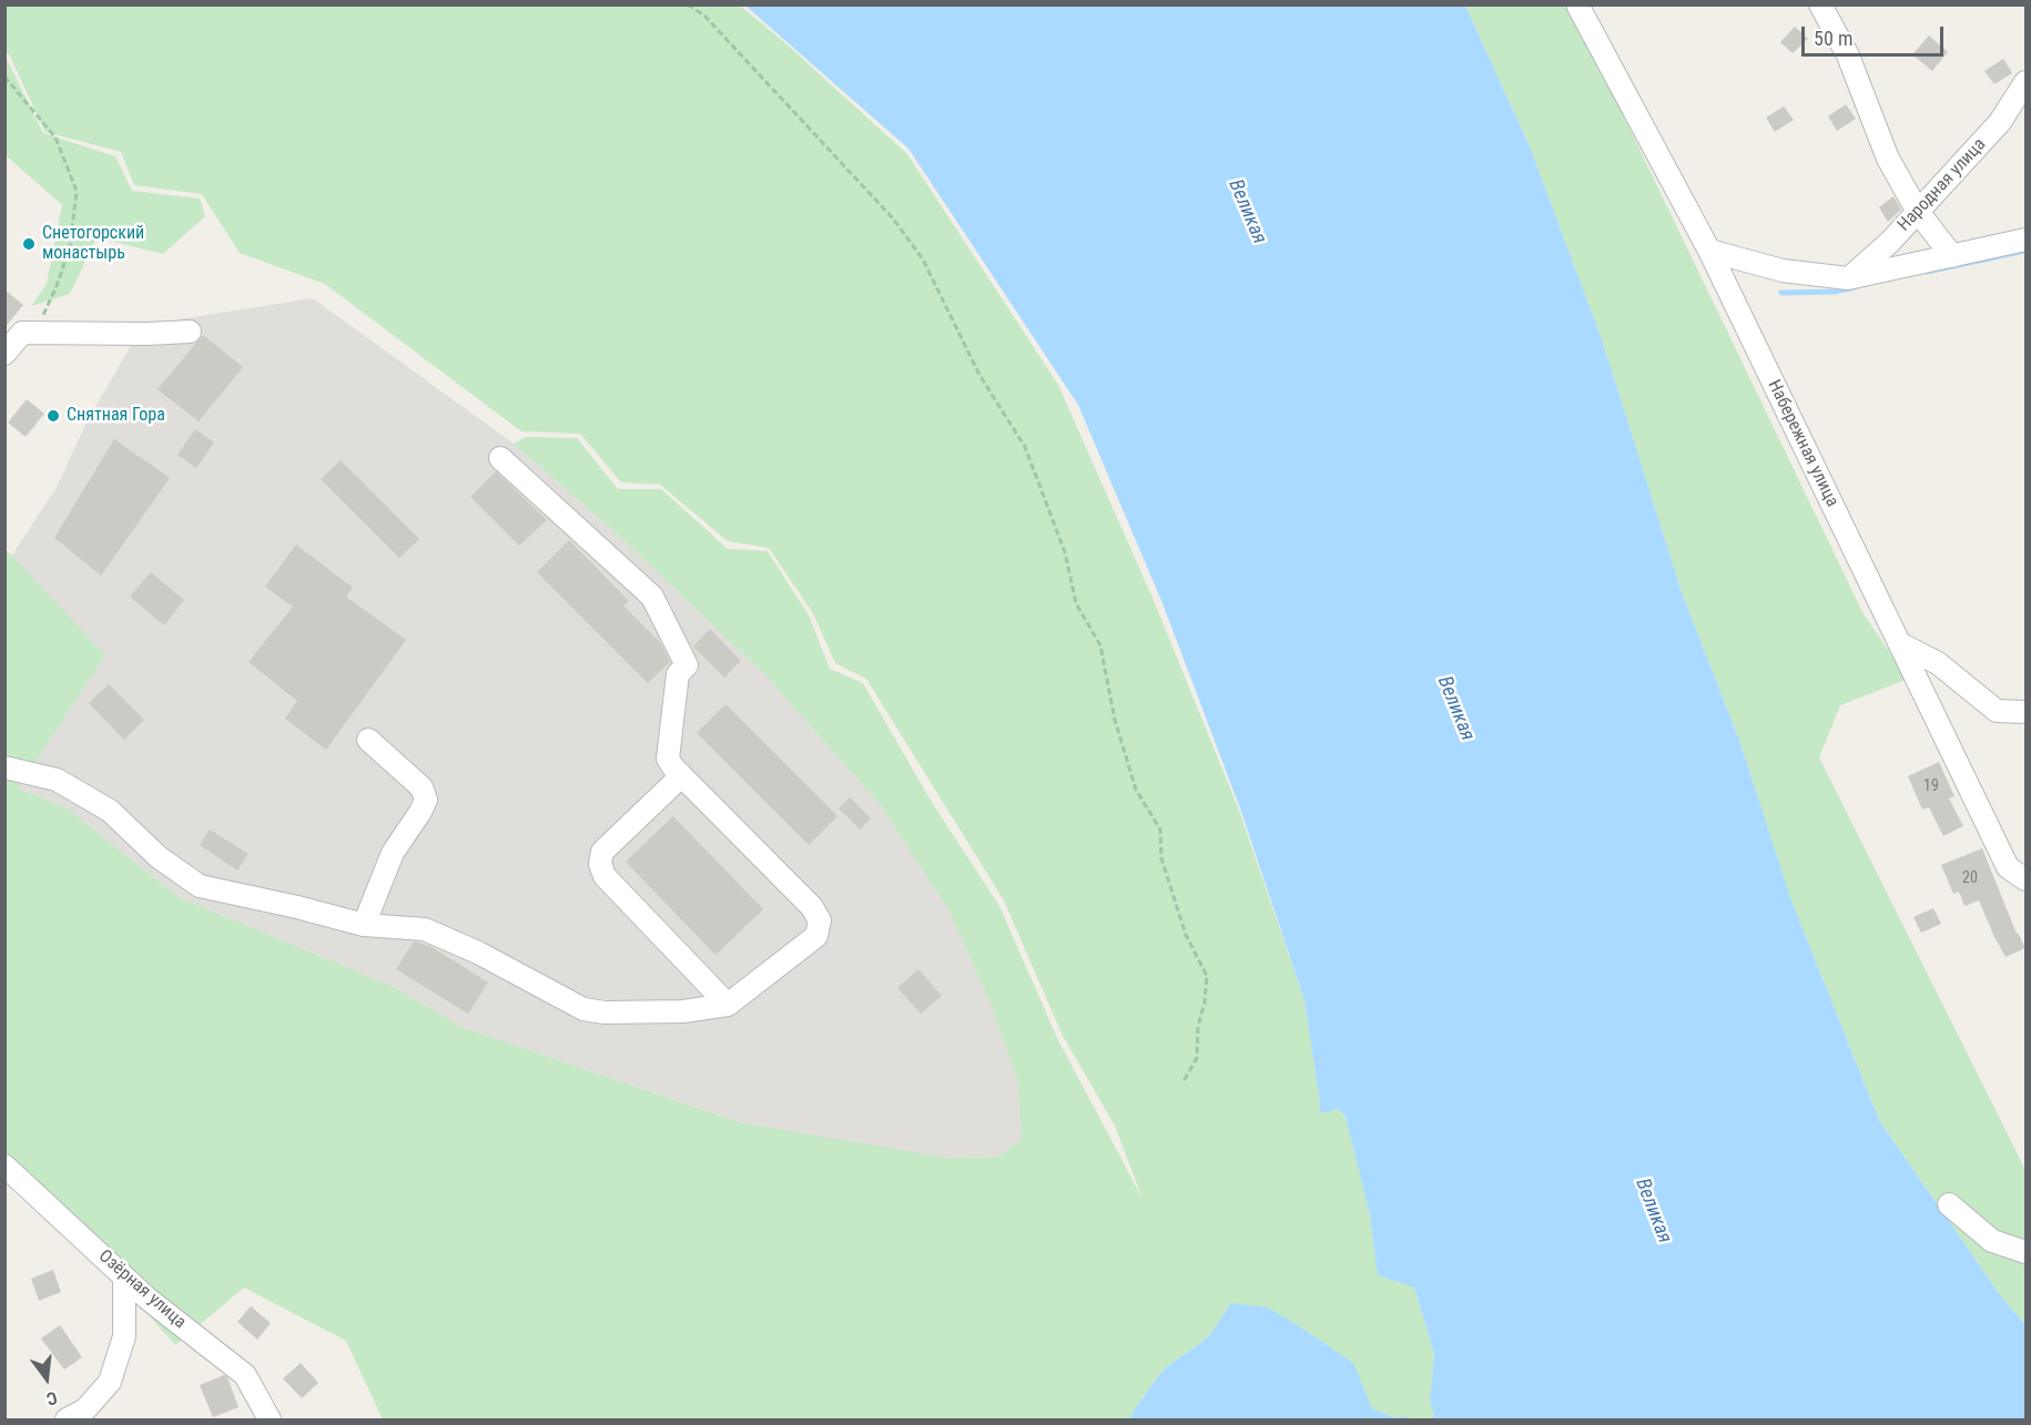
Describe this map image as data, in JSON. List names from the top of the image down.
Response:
{
  "streets": {
    "street": ["Народная улица", "Набережная улица", "Озёрная улица"]
  },
  "water": ["Великая"],
  "places": ["Снетогорский монастырь", "Снятная Гора"],
  "house_numbers": ["19", "20"],
  "scale_bar": "50 m",
  "north": "bottom"
}
